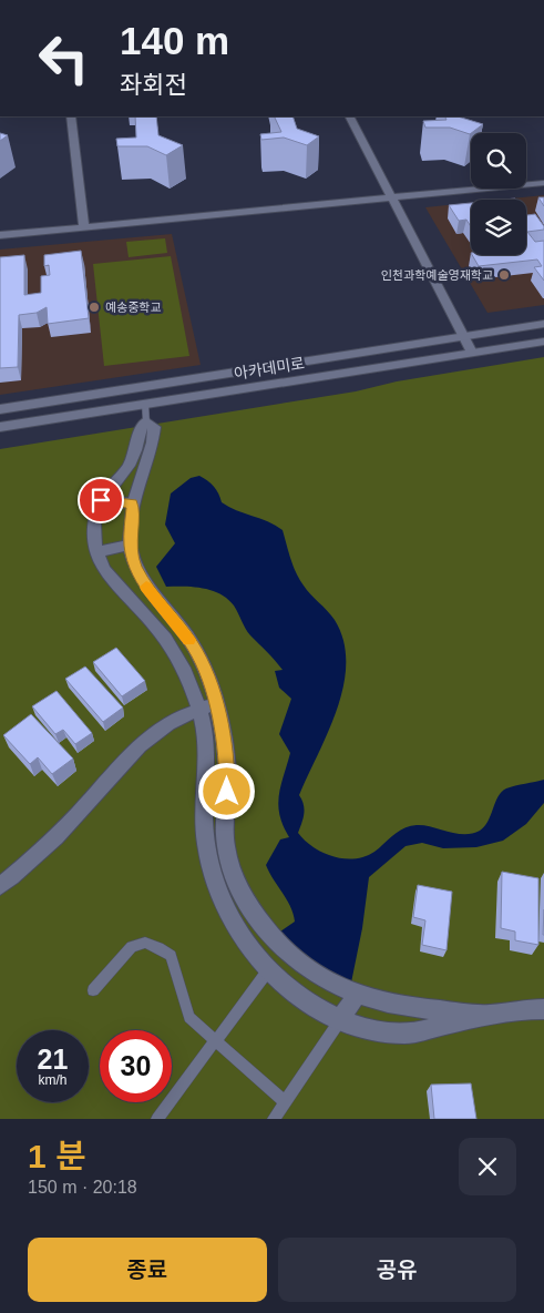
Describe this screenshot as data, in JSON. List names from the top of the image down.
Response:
{
  "streets": {
    "street": ["아카데미로"]
  },
  "places": ["인천과학예술영재학교", "예송중학교"],
  "page": {
    "turn": ["140 m", "좌회전"],
    "speed": "21 km/h",
    "limit": "30",
    "heading": ["1 분", "150 m · 20:18"],
    "buttons": ["종료", "공유"]
  }
}
